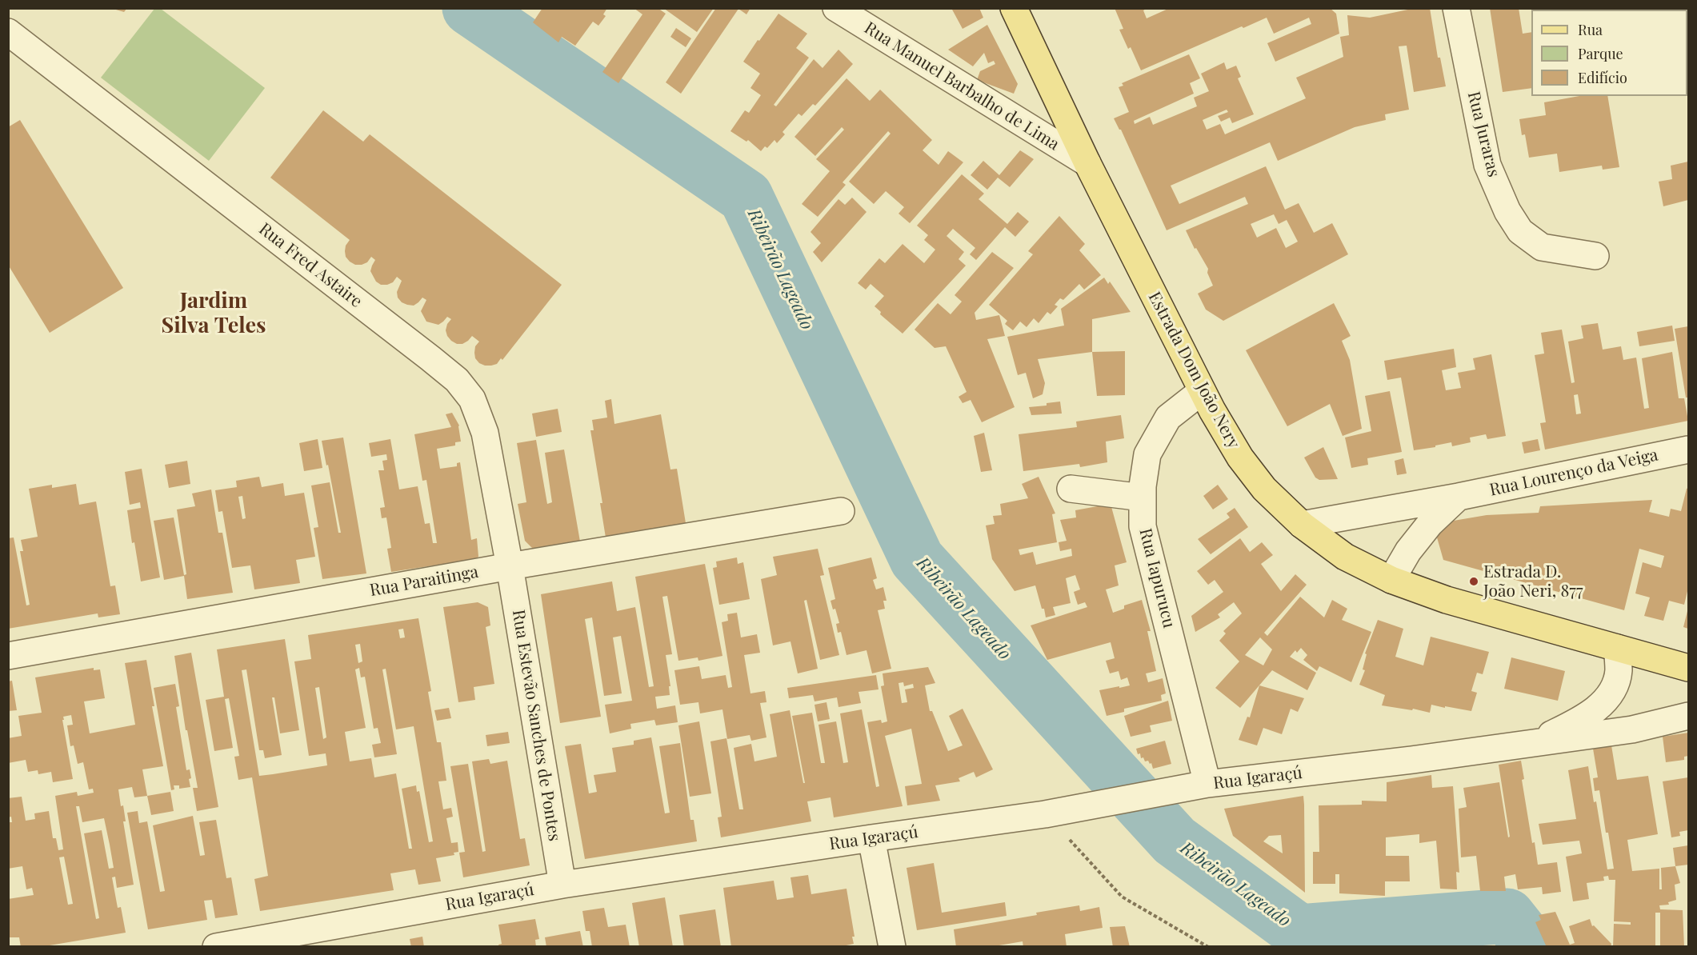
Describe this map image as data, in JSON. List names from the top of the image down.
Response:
{
  "streets": {
    "main road": ["Estrada Dom João Nery"],
    "street": [
      "Rua Manuel Barbalho de Lima",
      "Rua Juraras",
      "Rua Fred Astaire",
      "Rua Lourenço da Veiga",
      "Rua Iapurucu",
      "Rua Paraitinga",
      "Rua Estevão Sanches de Pontes",
      "Rua Igaraçú"
    ]
  },
  "crossings": [
    ["Rua Manuel Barbalho de Lima", "Estrada Dom João Nery"],
    ["Rua Fred Astaire", "Rua Paraitinga"],
    ["Rua Fred Astaire", "Rua Estevão Sanches de Pontes"],
    ["Estrada Dom João Nery", "Rua Lourenço da Veiga"],
    ["Estrada Dom João Nery", "Rua Iapurucu"],
    ["Estrada Dom João Nery", "Rua Igaraçú"],
    ["Rua Iapurucu", "Rua Igaraçú"],
    ["Rua Paraitinga", "Rua Estevão Sanches de Pontes"],
    ["Rua Estevão Sanches de Pontes", "Rua Igaraçú"]
  ],
  "districts": ["Jardim Silva Teles"],
  "water": ["Ribeirão Lageado"],
  "places": ["Estrada D. João Neri, 877"],
  "legend": ["Rua", "Parque", "Edifício"]
}
